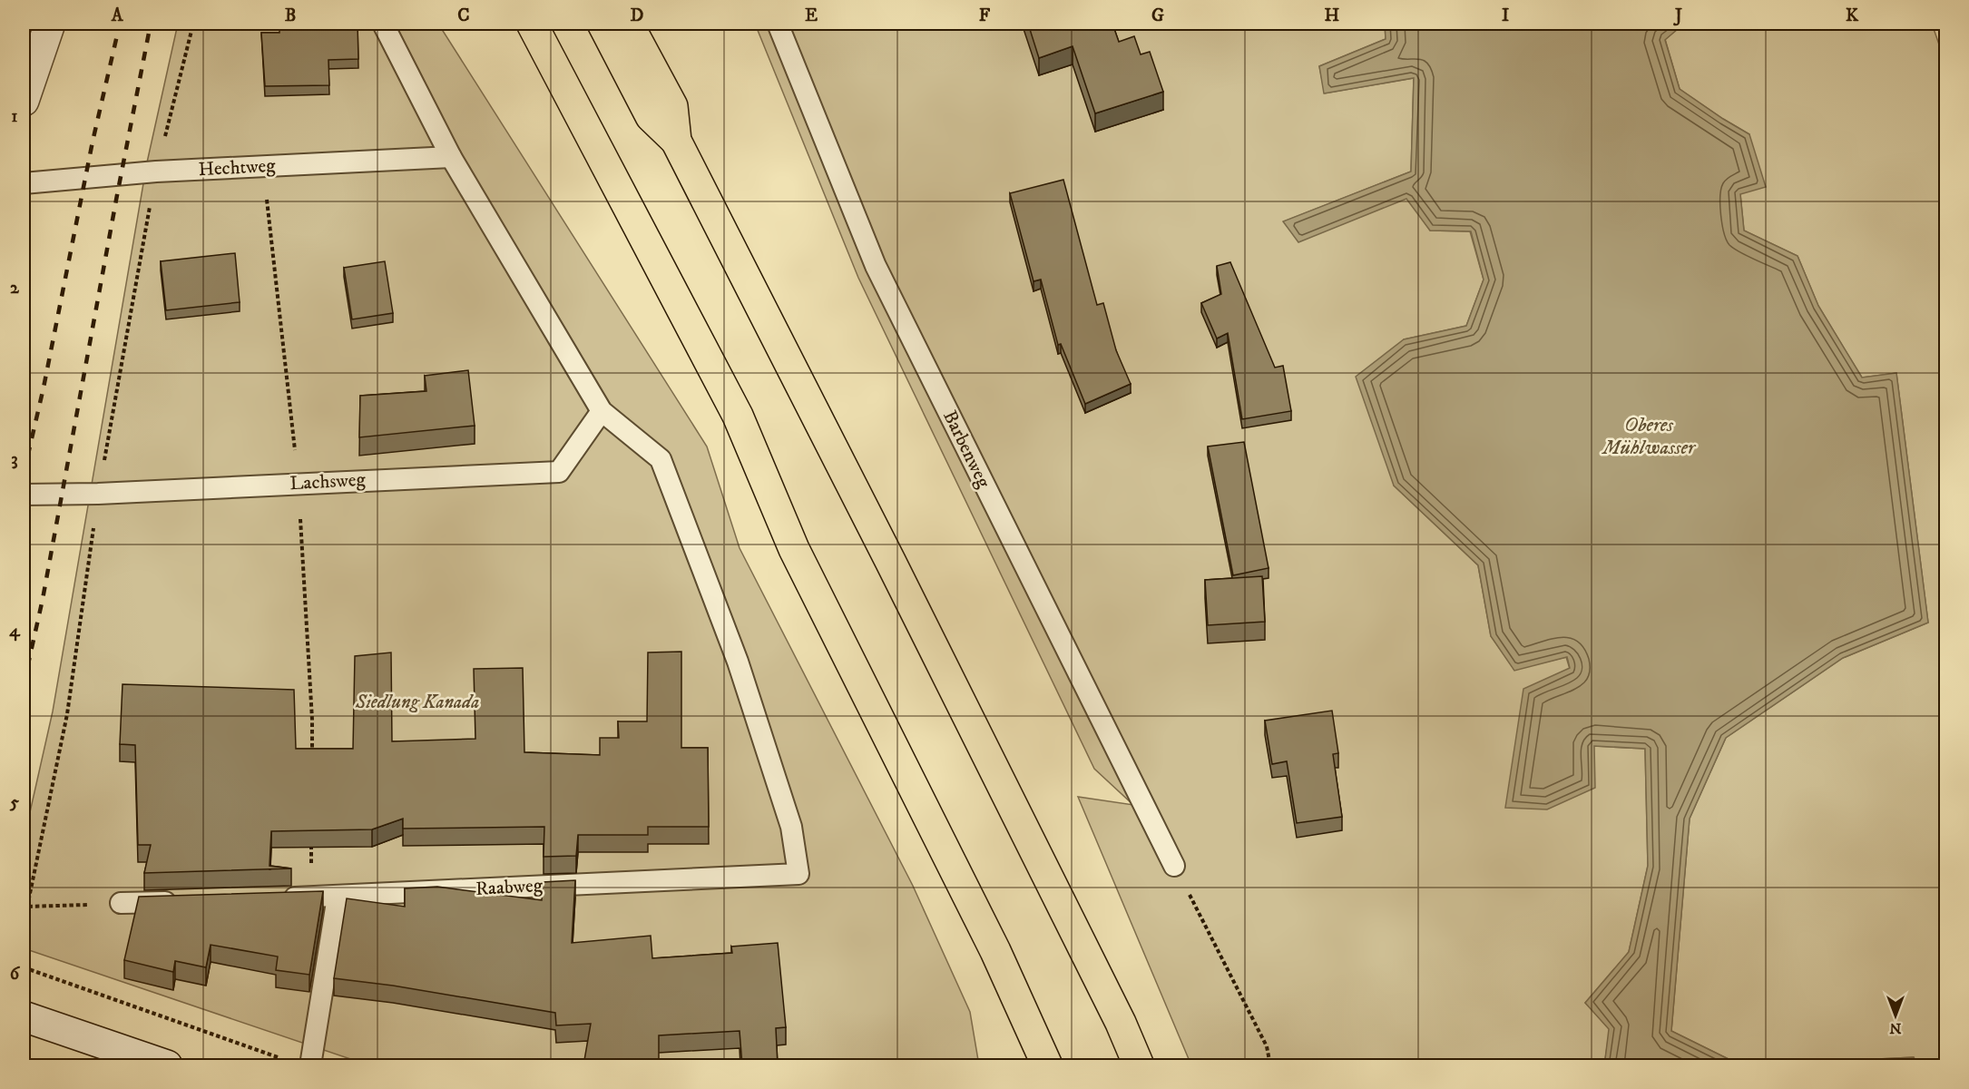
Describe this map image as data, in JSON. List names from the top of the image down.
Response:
{
  "streets": {
    "lane": [
      "Hechtweg",
      "Barbenweg",
      "Lachsweg",
      "Raabweg"
    ]
  },
  "crossings": [
    ["Lachsweg", "Raabweg"]
  ],
  "water": ["Oberes Mühlwasser"],
  "parks": ["Siedlung Kanada"],
  "north": "bottom",
  "grid": {
    "columns": [
      "A",
      "B",
      "C",
      "D",
      "E",
      "F",
      "G",
      "H",
      "I",
      "J",
      "K"
    ],
    "rows": [
      "1",
      "2",
      "3",
      "4",
      "5",
      "6"
    ]
  }
}
